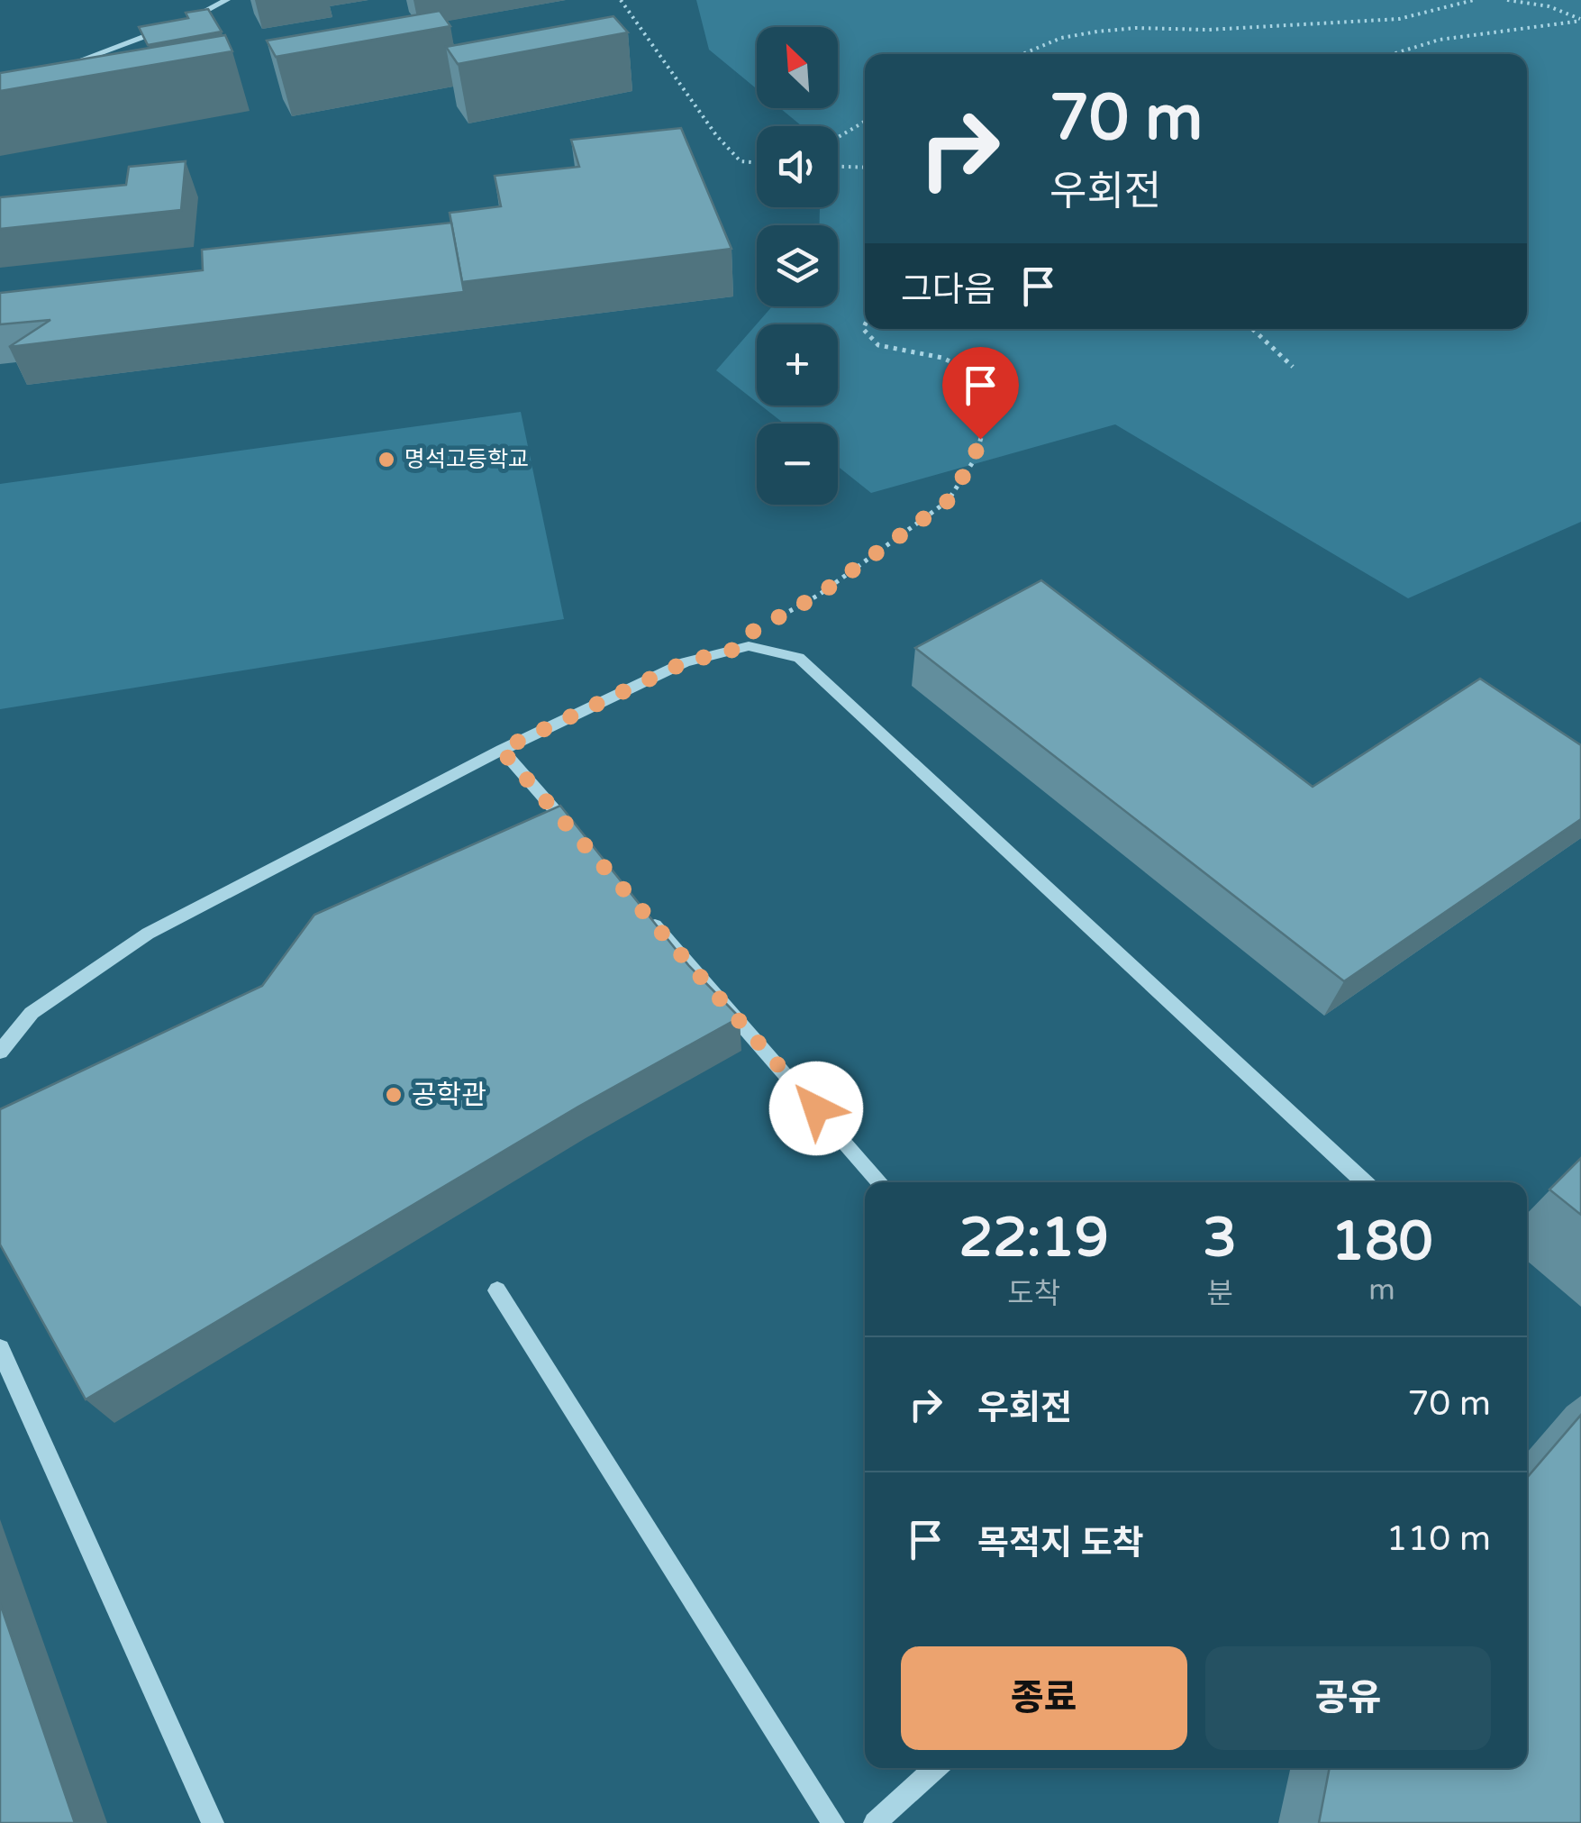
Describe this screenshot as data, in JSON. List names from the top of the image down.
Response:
{
  "places": ["명석고등학교", "공학관"],
  "north": "top left",
  "page": {
    "map_buttons": ["+", "−"],
    "turn": ["70 m", "우회전"],
    "then": "그다음",
    "eta": [
      "22:19",
      "도착",
      "3",
      "분",
      "180",
      "m"
    ],
    "list": [
      {
        "name": "우회전",
        "value": "70 m"
      },
      {
        "name": "목적지 도착",
        "value": "110 m"
      }
    ],
    "buttons": ["종료", "공유"]
  }
}
